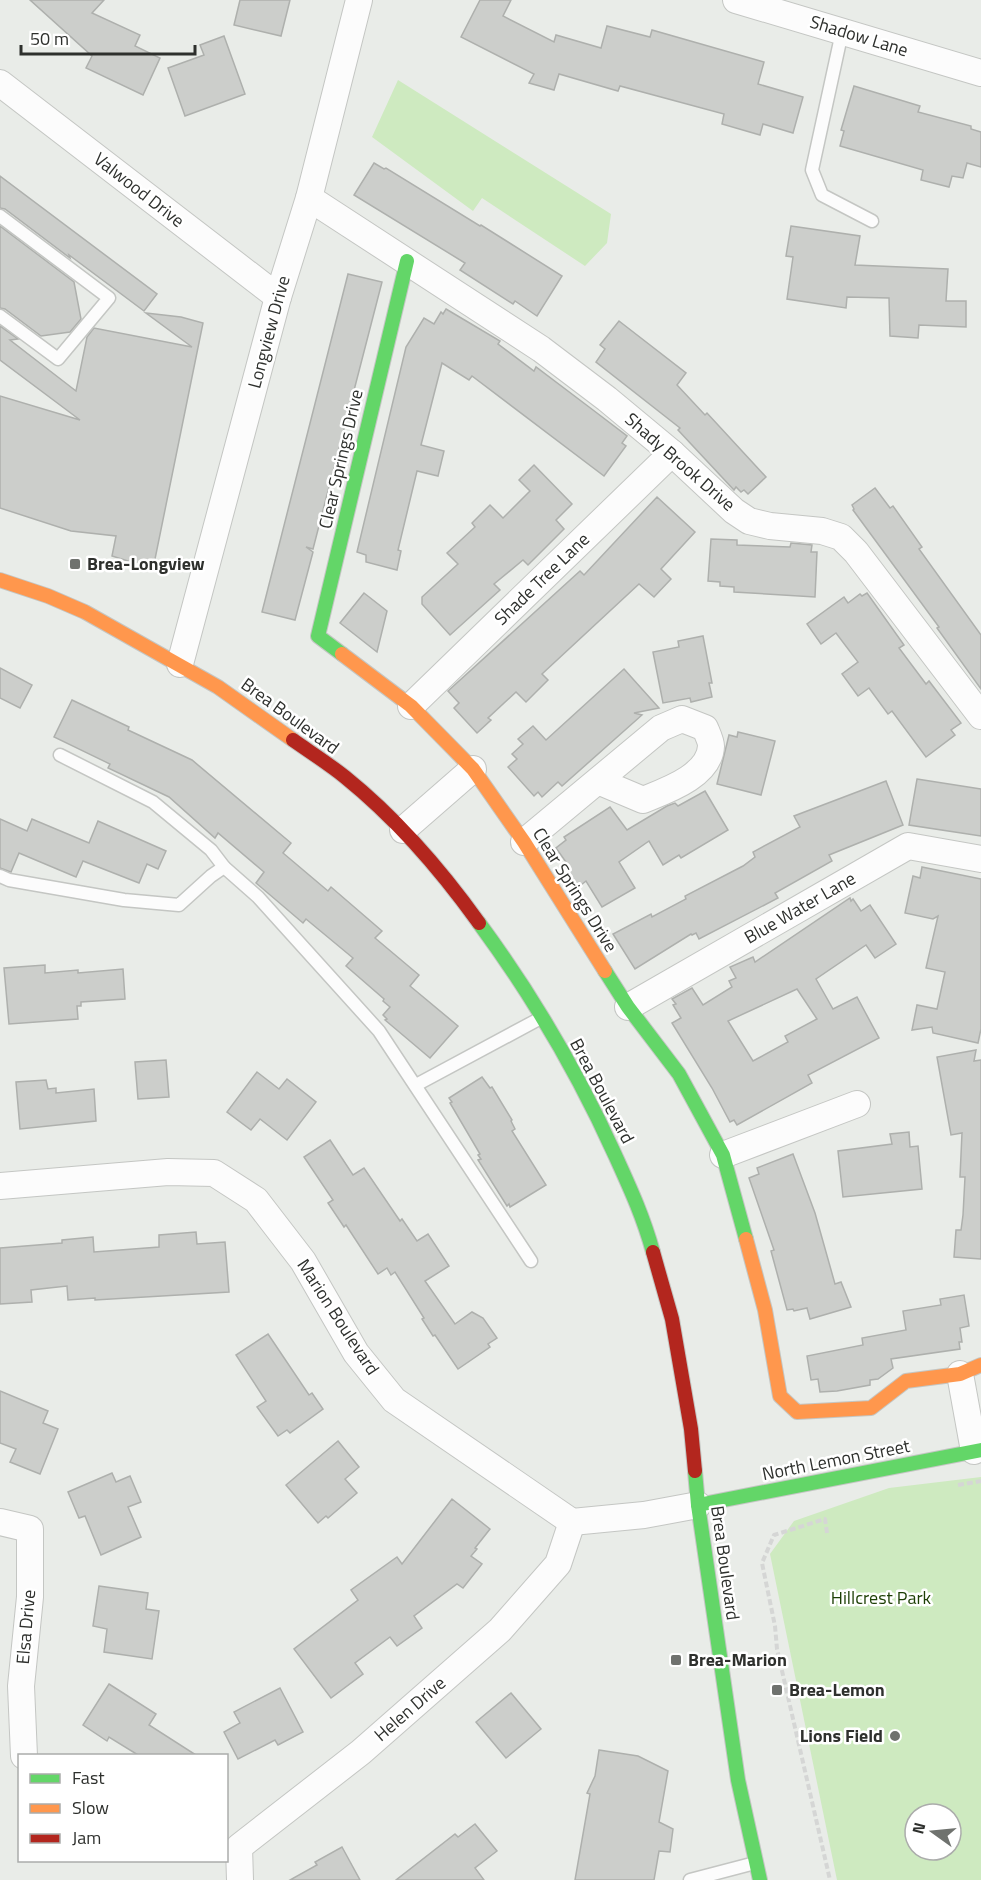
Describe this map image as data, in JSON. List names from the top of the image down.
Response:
{
  "streets": {
    "street": [
      "Shadow Lane",
      "Valwood Drive",
      "Longview Drive",
      "Clear Springs Drive",
      "Shady Brook Drive",
      "Shade Tree Lane",
      "Brea Boulevard",
      "Blue Water Lane",
      "Marion Boulevard",
      "North Lemon Street",
      "Elsa Drive",
      "Helen Drive"
    ]
  },
  "crossings": [
    ["Valwood Drive", "Longview Drive"],
    ["Longview Drive", "Shady Brook Drive"],
    ["Longview Drive", "Brea Boulevard"],
    ["Clear Springs Drive", "Shady Brook Drive"],
    ["Clear Springs Drive", "Shade Tree Lane"],
    ["Clear Springs Drive", "Blue Water Lane"],
    ["Shady Brook Drive", "Shade Tree Lane"],
    ["Brea Boulevard", "North Lemon Street"],
    ["Marion Boulevard", "Helen Drive"]
  ],
  "parks": ["Hillcrest Park"],
  "places": {
    "transit": ["Brea-Longview", "Brea-Marion", "Brea-Lemon"],
    "other": ["Lions Field"]
  },
  "legend": ["Fast", "Slow", "Jam"],
  "scale_bar": "50 m",
  "north": "left"
}
